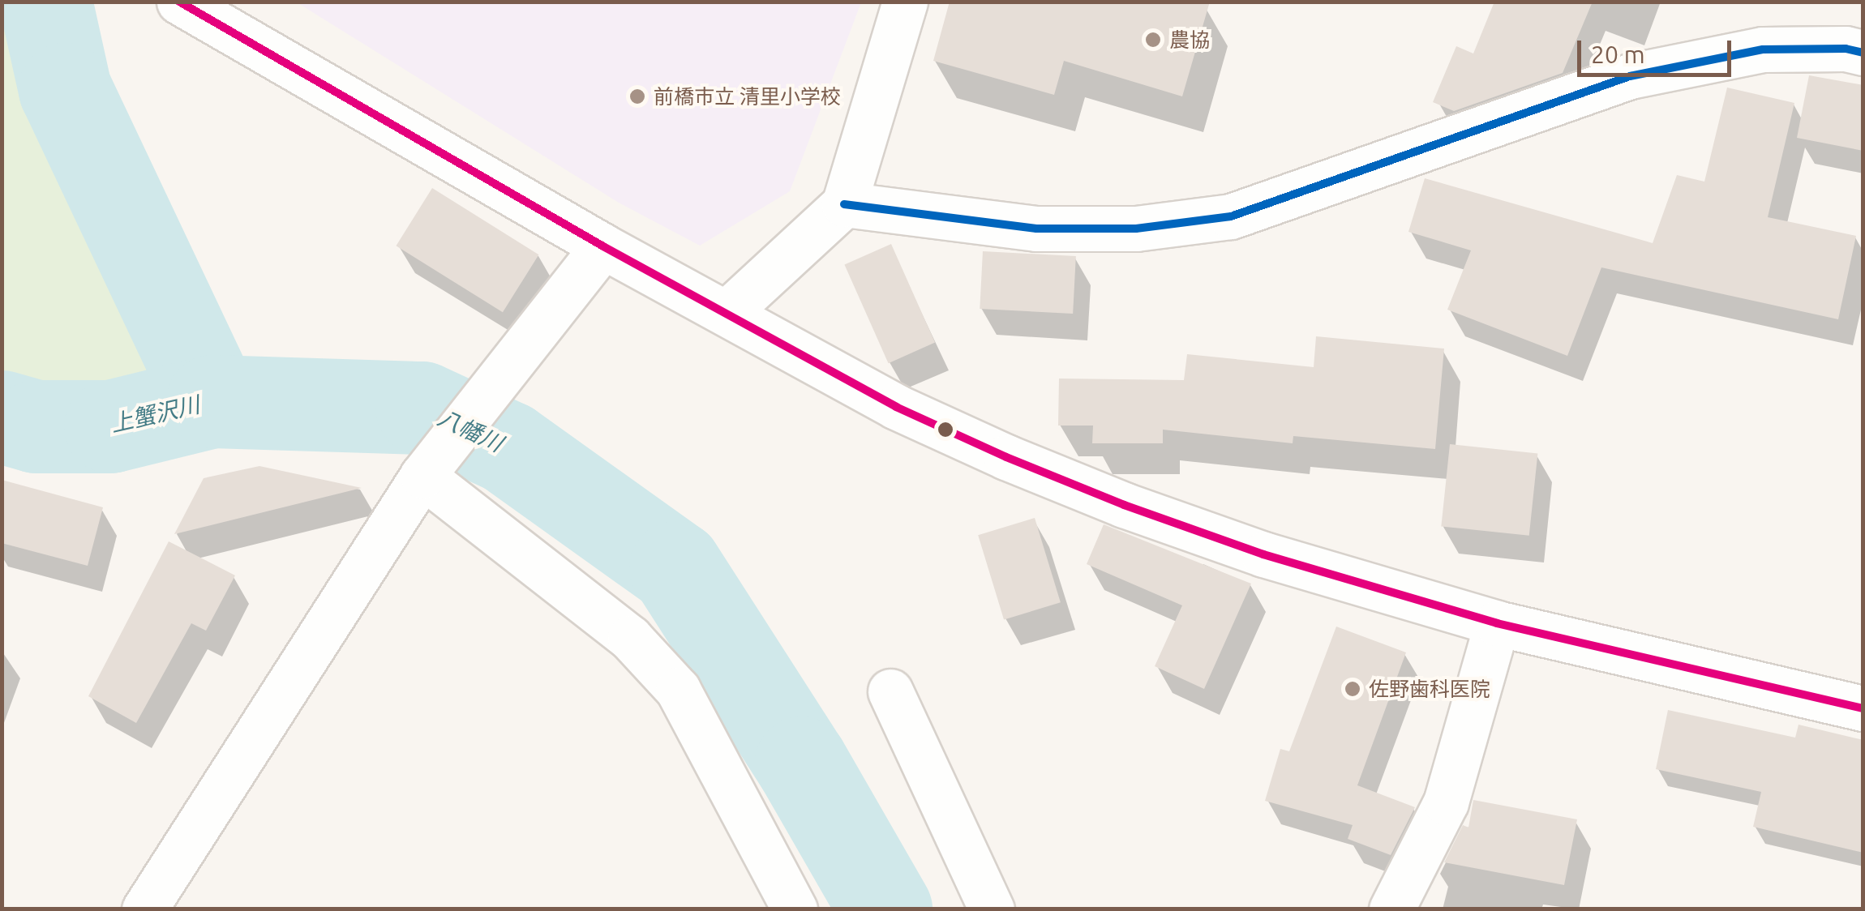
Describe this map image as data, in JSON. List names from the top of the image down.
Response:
{
  "water": ["上蟹沢川", "八幡川"],
  "places": ["農協", "前橋市立 清里小学校", "佐野歯科医院"],
  "scale_bar": "20 m"
}
